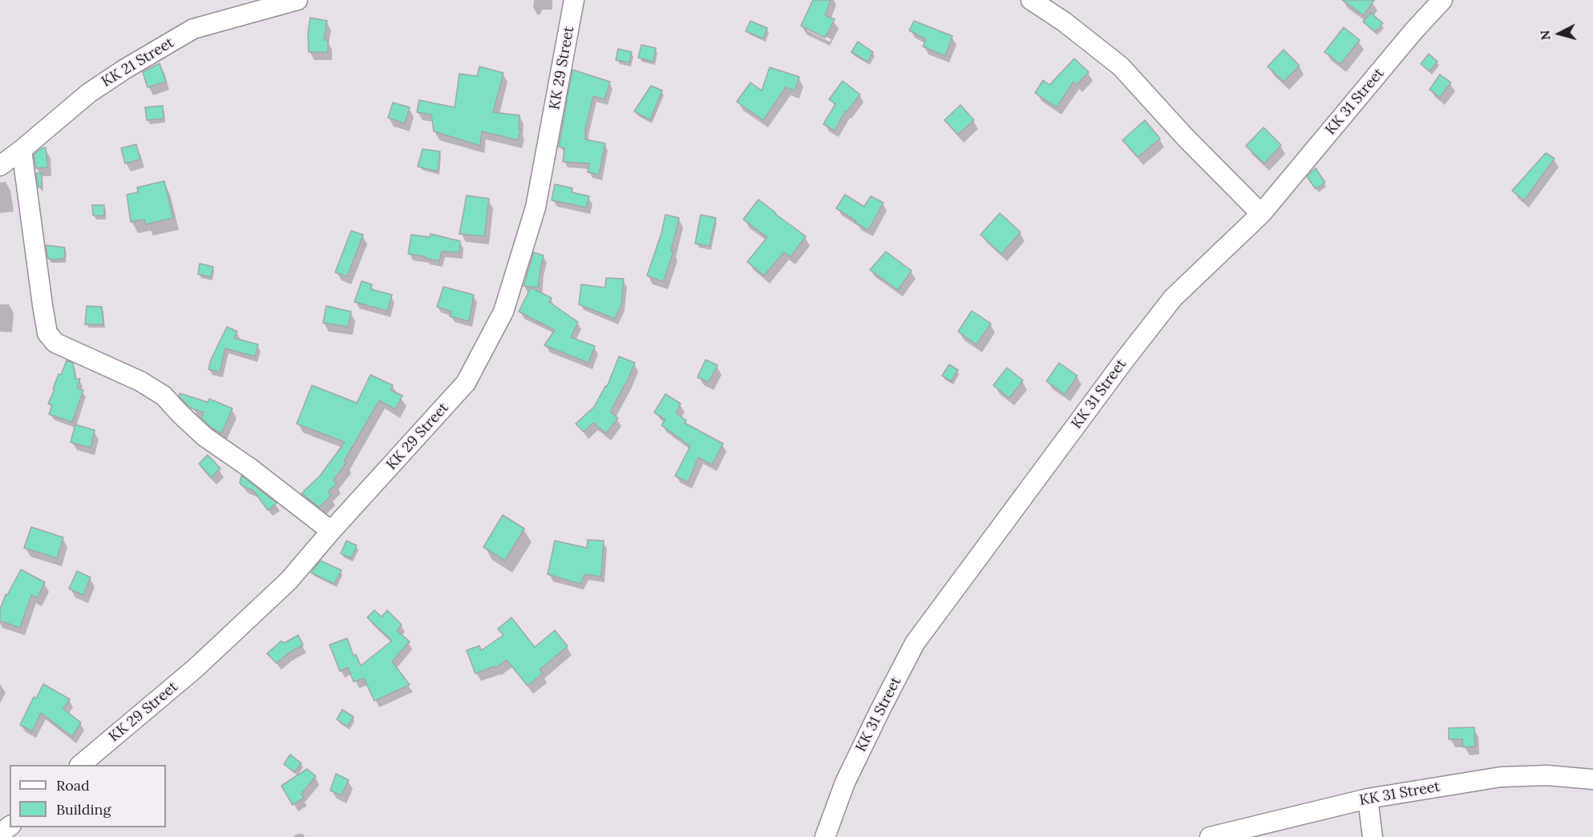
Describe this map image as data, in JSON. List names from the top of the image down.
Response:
{
  "streets": {
    "street": ["KK 21 Street", "KK 29 Street", "KK 31 Street"]
  },
  "legend": ["Road", "Building"],
  "north": "left"
}
